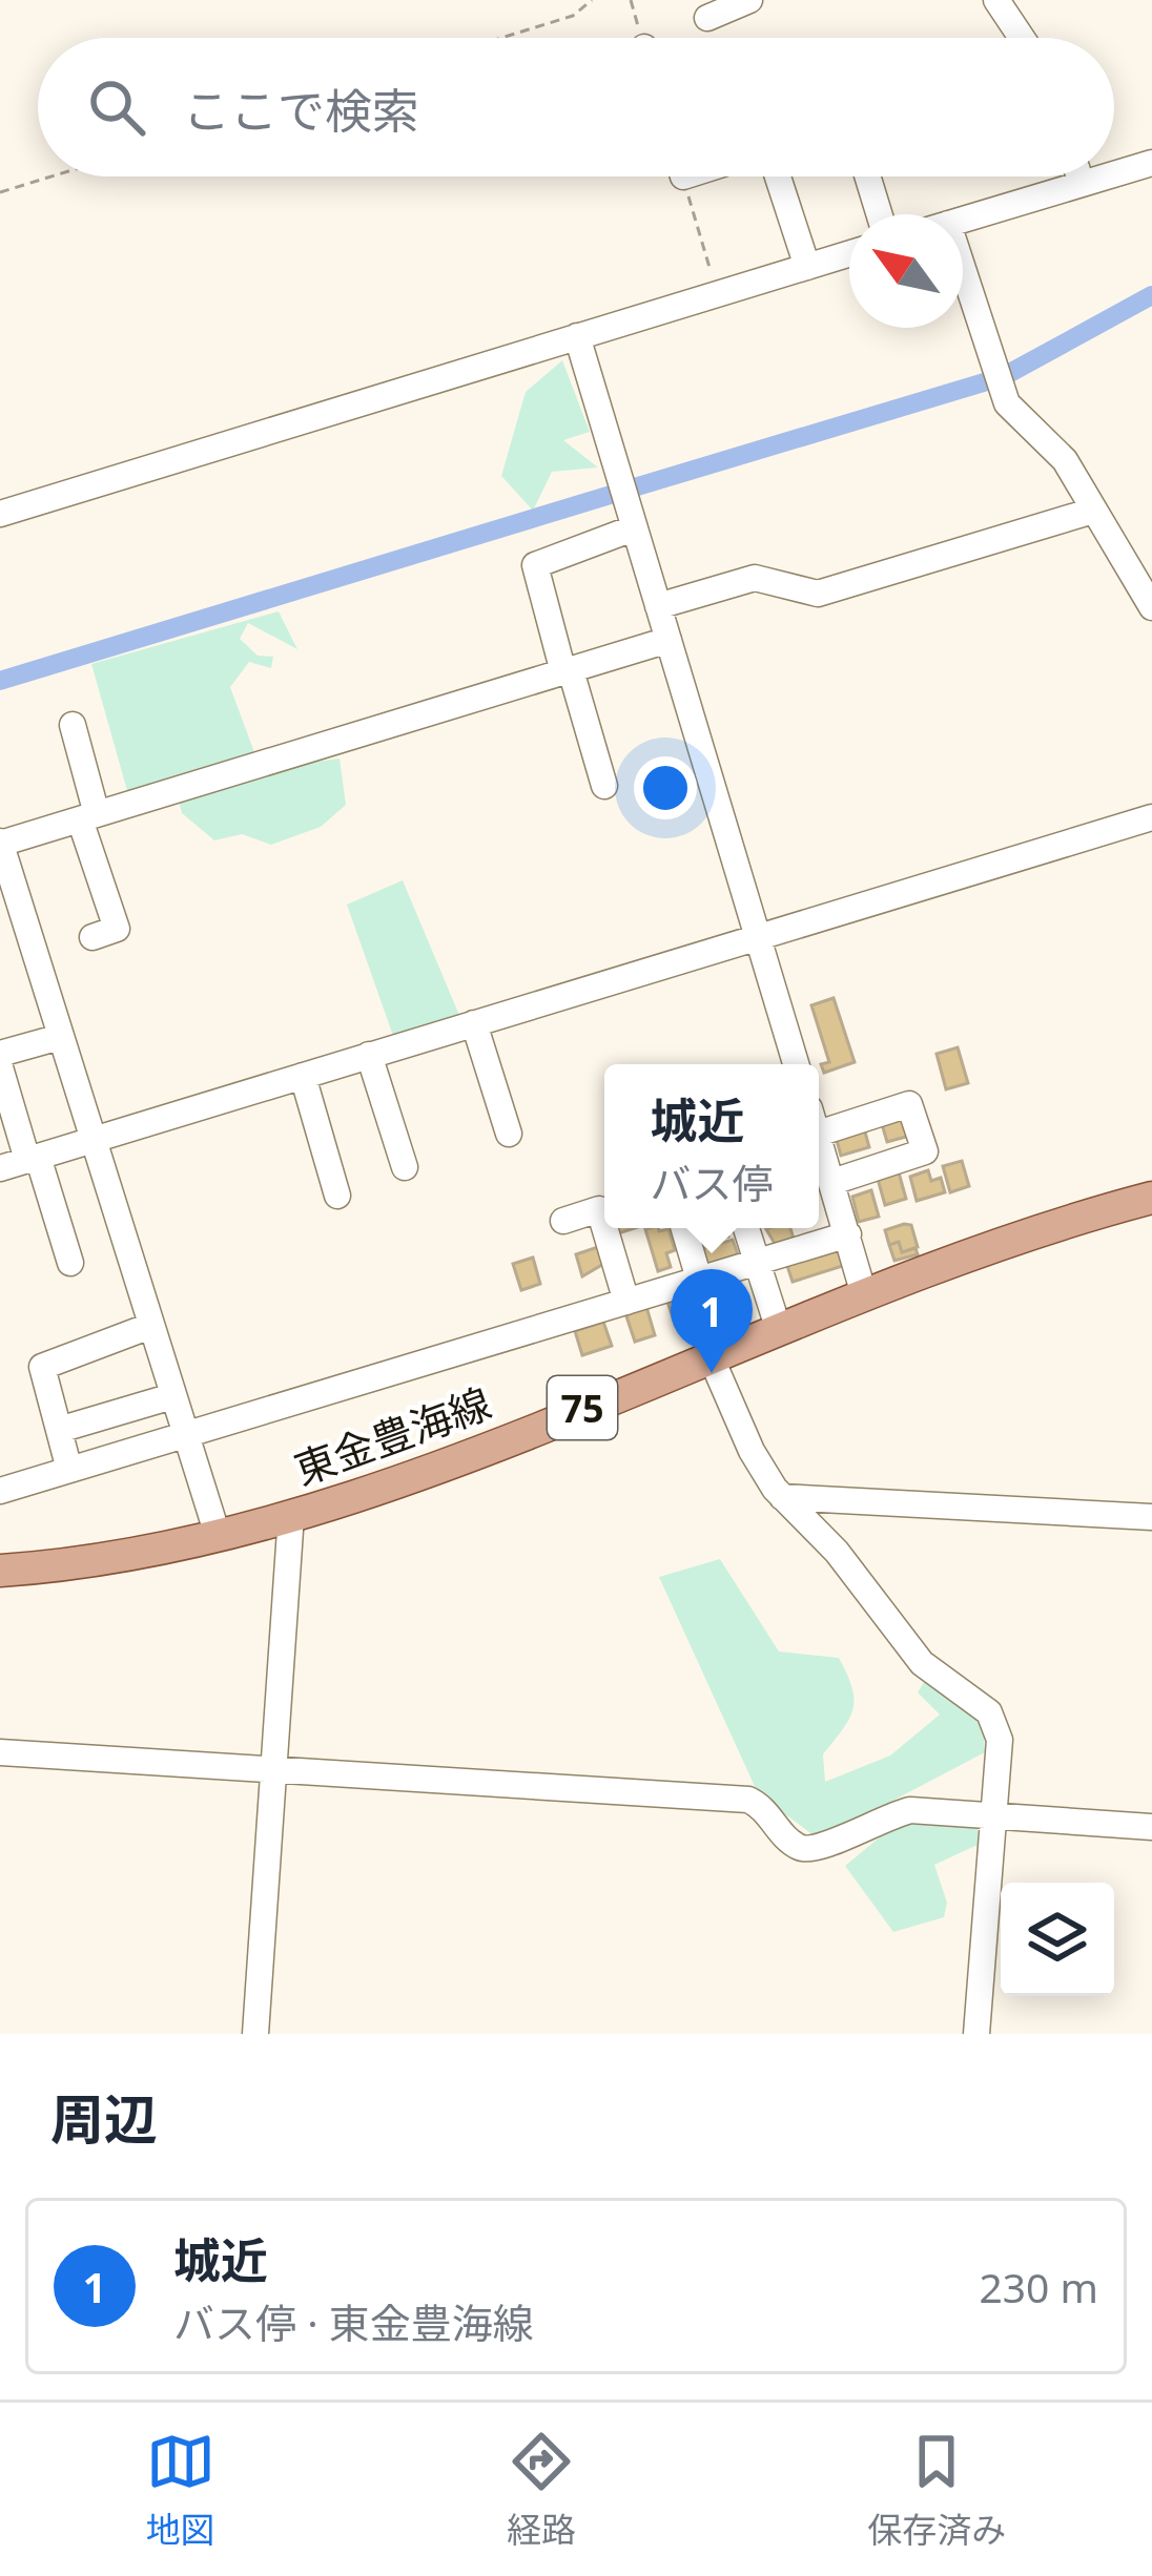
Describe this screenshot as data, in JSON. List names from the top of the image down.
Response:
{
  "streets": {
    "main road": ["75", "東金豊海線"]
  },
  "north": "top left",
  "page": {
    "search": "ここで検索",
    "popup": ["城近", "バス停"],
    "pins": "1",
    "heading": "周辺",
    "list": [
      {
        "mark": "1",
        "name": "城近",
        "note": "バス停 · 東金豊海線",
        "value": "230 m"
      }
    ],
    "nav": ["地図", "経路", "保存済み"]
  }
}
